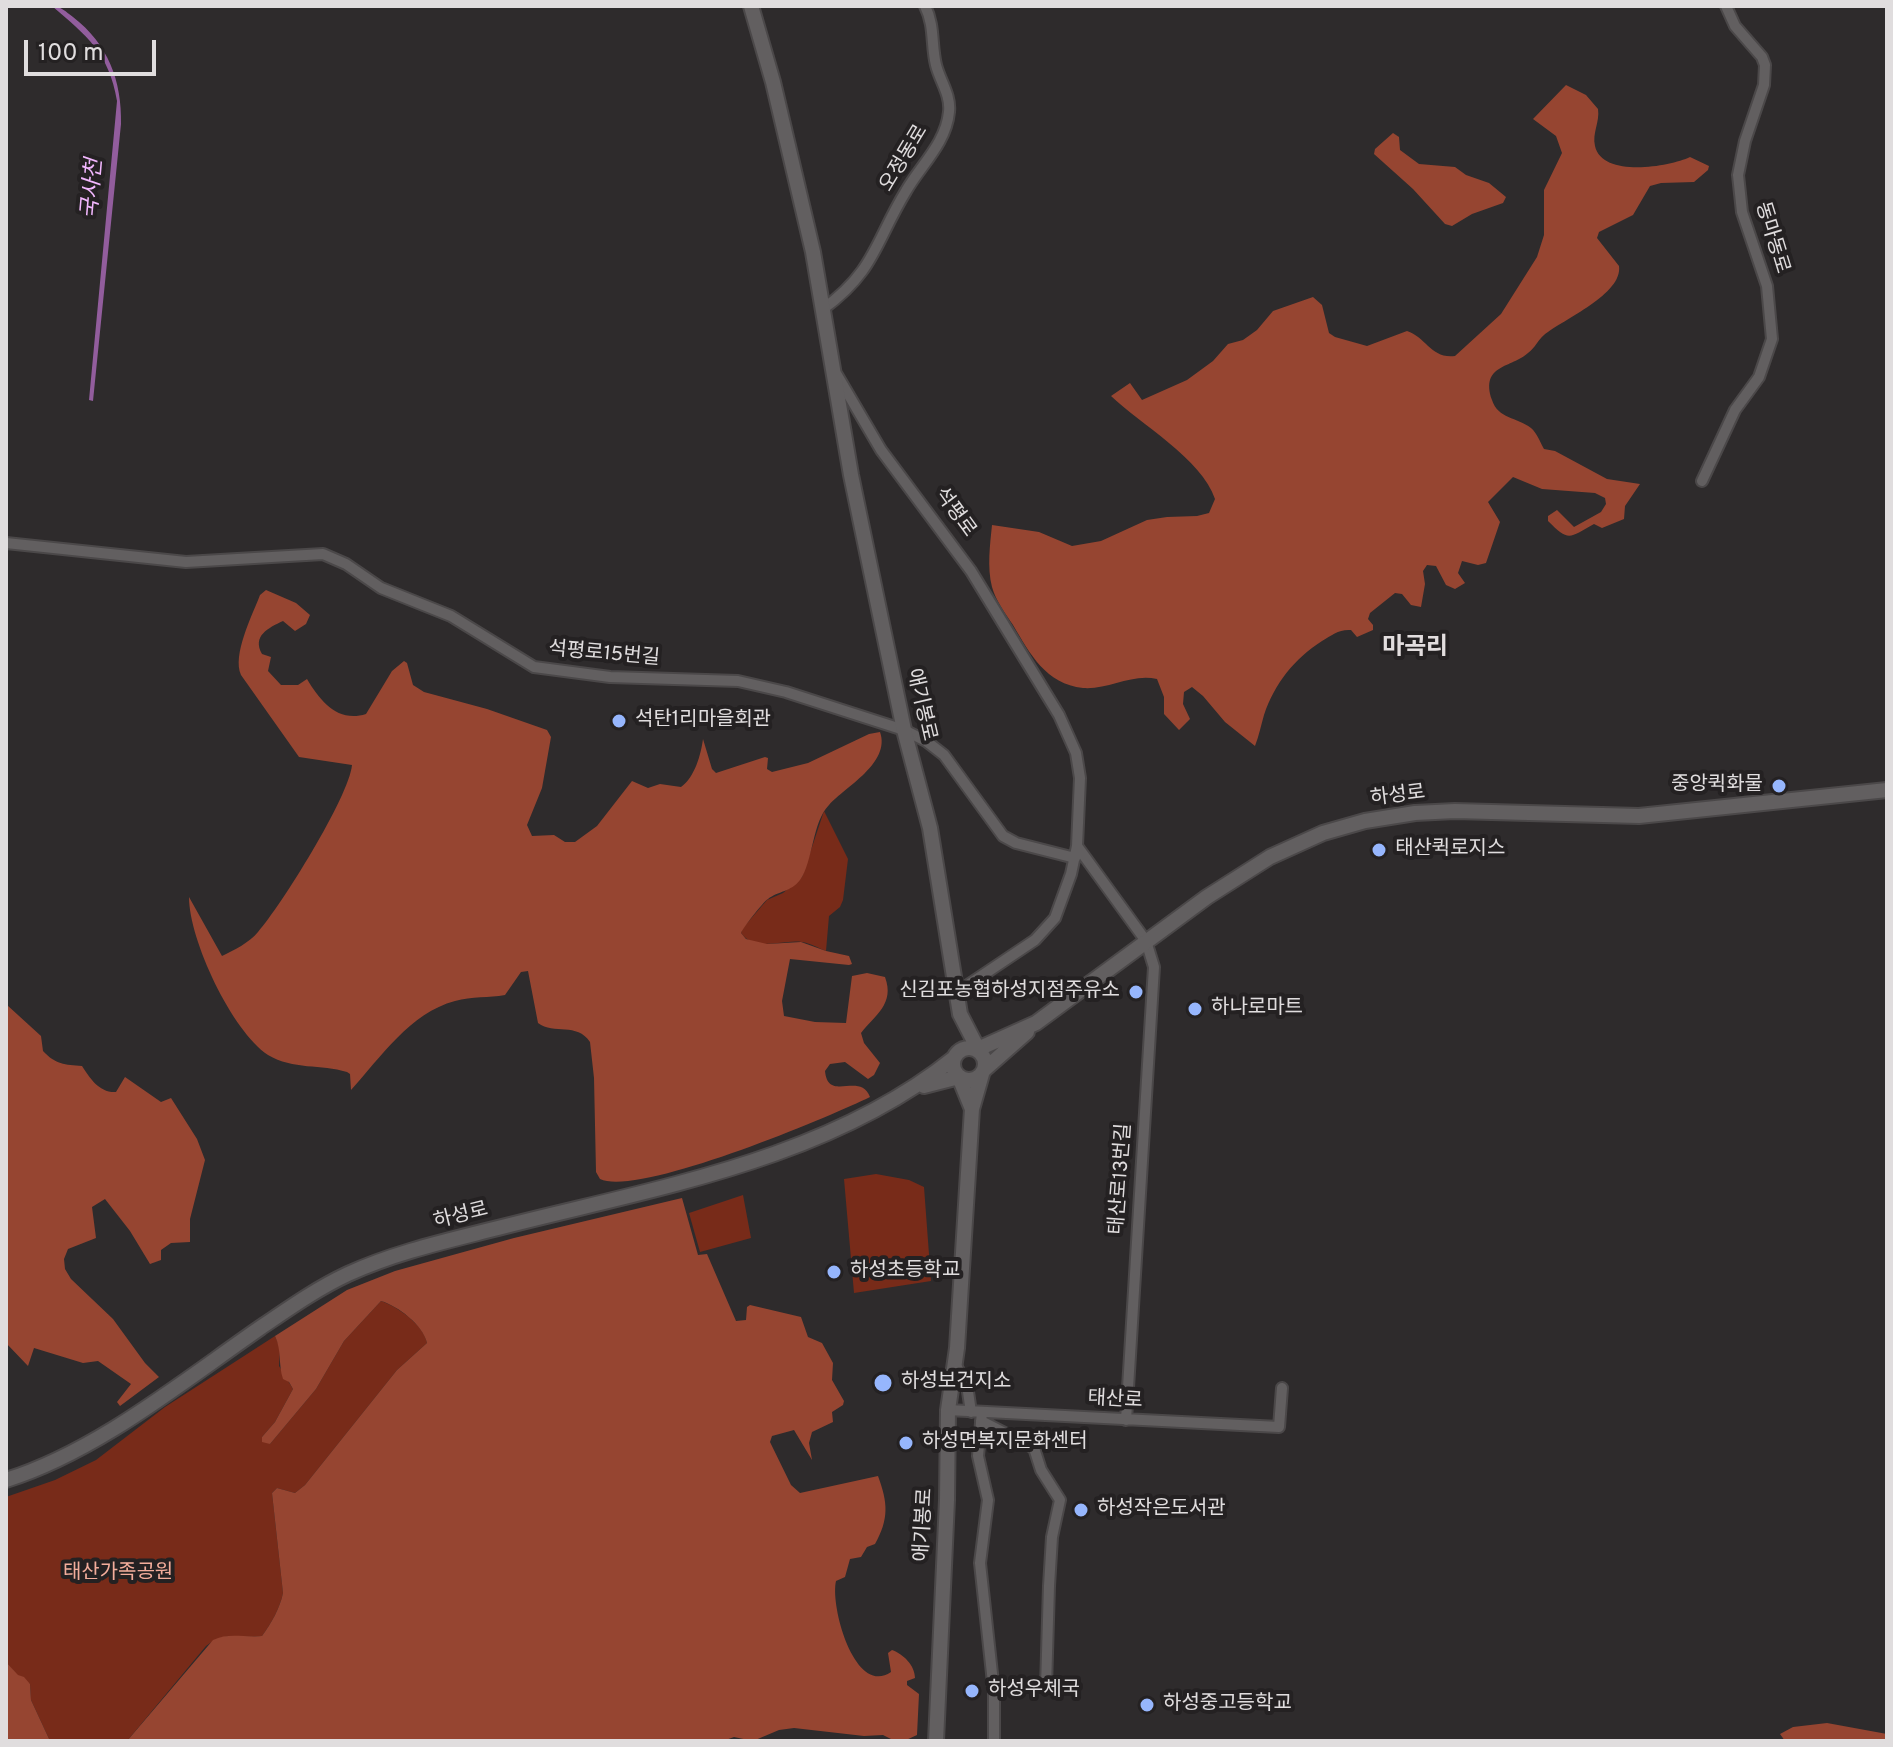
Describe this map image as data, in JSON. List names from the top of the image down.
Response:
{
  "streets": {
    "street": [
      "오정동로",
      "동마동로",
      "석평로",
      "석평로15번길",
      "애기봉로",
      "하성로",
      "태산로13번길",
      "태산로"
    ]
  },
  "crossings": [
    ["오정동로", "석평로"],
    ["석평로", "석평로15번길"],
    ["석평로", "애기봉로"],
    ["석평로15번길", "애기봉로"],
    ["애기봉로", "하성로"],
    ["애기봉로", "태산로"],
    ["하성로", "태산로13번길"],
    ["태산로13번길", "태산로"]
  ],
  "districts": ["마곡리"],
  "water": ["국사천"],
  "parks": ["태산가족공원"],
  "places": [
    "석탄1리마을회관",
    "중앙퀵화물",
    "태산퀵로지스",
    "신김포농협하성지점주유소",
    "하나로마트",
    "하성초등학교",
    "하성보건지소",
    "하성면복지문화센터",
    "하성작은도서관",
    "하성우체국",
    "하성중고등학교"
  ],
  "scale_bar": "100 m"
}
